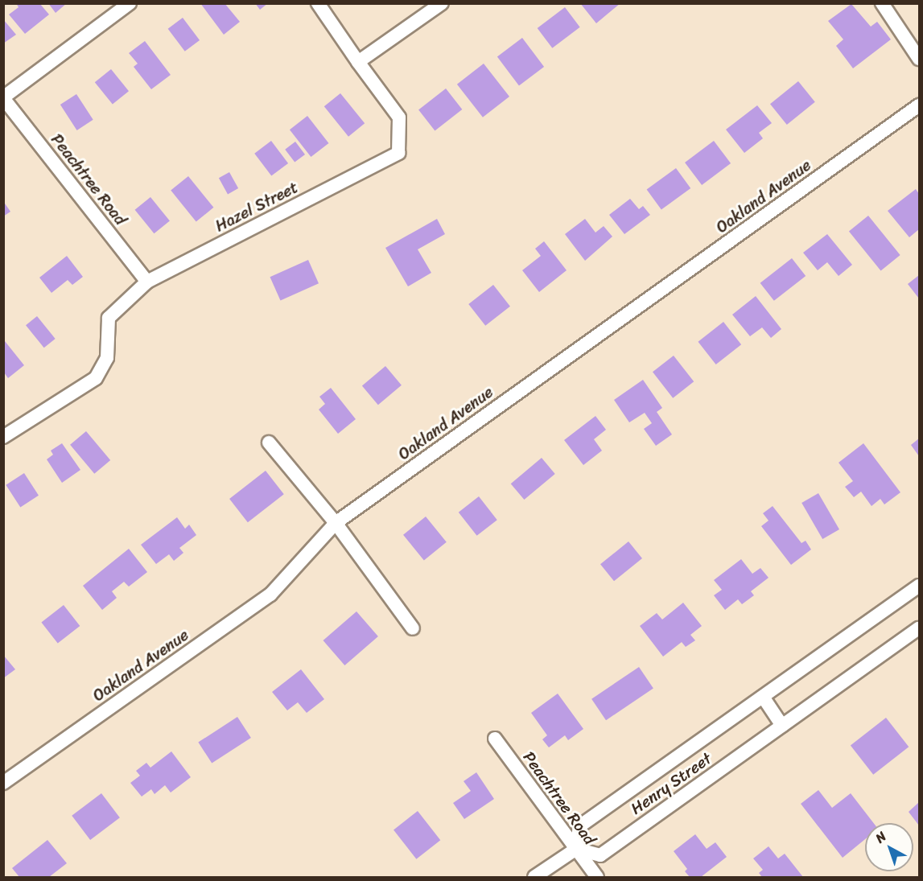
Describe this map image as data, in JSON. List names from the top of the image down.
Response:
{
  "streets": {
    "street": [
      "Peachtree Road",
      "Oakland Avenue",
      "Hazel Street",
      "Henry Street"
    ]
  },
  "crossings": [
    ["Peachtree Road", "Hazel Street"],
    ["Peachtree Road", "Henry Street"]
  ],
  "north": "top left"
}
